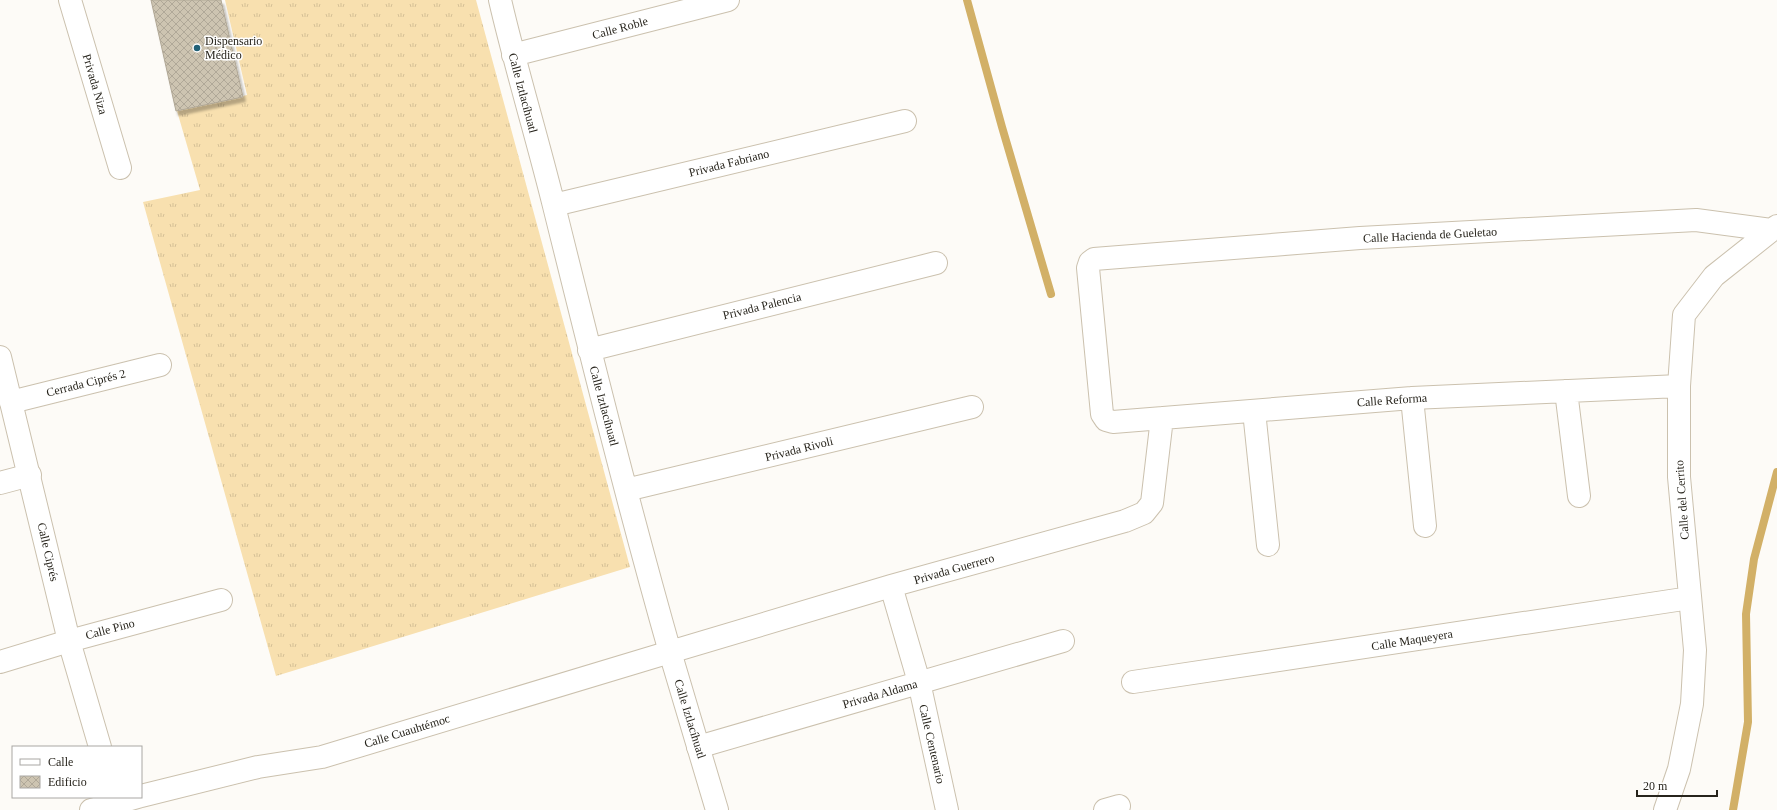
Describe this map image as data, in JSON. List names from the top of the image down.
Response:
{
  "streets": {
    "street": [
      "Calle Roble",
      "Privada Niza",
      "Calle Iztlacíhuatl",
      "Privada Fabriano",
      "Calle Hacienda de Gueletao",
      "Privada Palencia",
      "Cerrada Ciprés 2",
      "Calle Reforma",
      "Privada Rivoli",
      "Calle del Cerrito",
      "Calle Ciprés",
      "Privada Guerrero",
      "Calle Pino",
      "Calle Maqueyera",
      "Privada Aldama",
      "Calle Cuauhtémoc",
      "Calle Centenario"
    ]
  },
  "crossings": [
    ["Calle Roble", "Calle Iztlacíhuatl"],
    ["Calle Iztlacíhuatl", "Privada Fabriano"],
    ["Calle Iztlacíhuatl", "Privada Palencia"],
    ["Calle Iztlacíhuatl", "Privada Rivoli"],
    ["Calle Iztlacíhuatl", "Privada Guerrero"],
    ["Calle Iztlacíhuatl", "Privada Aldama"],
    ["Calle Iztlacíhuatl", "Calle Cuauhtémoc"],
    ["Calle Hacienda de Gueletao", "Calle Reforma"],
    ["Calle Hacienda de Gueletao", "Calle del Cerrito"],
    ["Cerrada Ciprés 2", "Calle Ciprés"],
    ["Calle Reforma", "Calle del Cerrito"],
    ["Calle Reforma", "Privada Guerrero"],
    ["Calle del Cerrito", "Calle Maqueyera"],
    ["Calle Ciprés", "Calle Pino"],
    ["Privada Guerrero", "Calle Cuauhtémoc"],
    ["Privada Guerrero", "Calle Centenario"],
    ["Privada Aldama", "Calle Centenario"]
  ],
  "places": ["Dispensario Médico"],
  "legend": ["Calle", "Edificio"],
  "scale_bar": "20 m"
}
